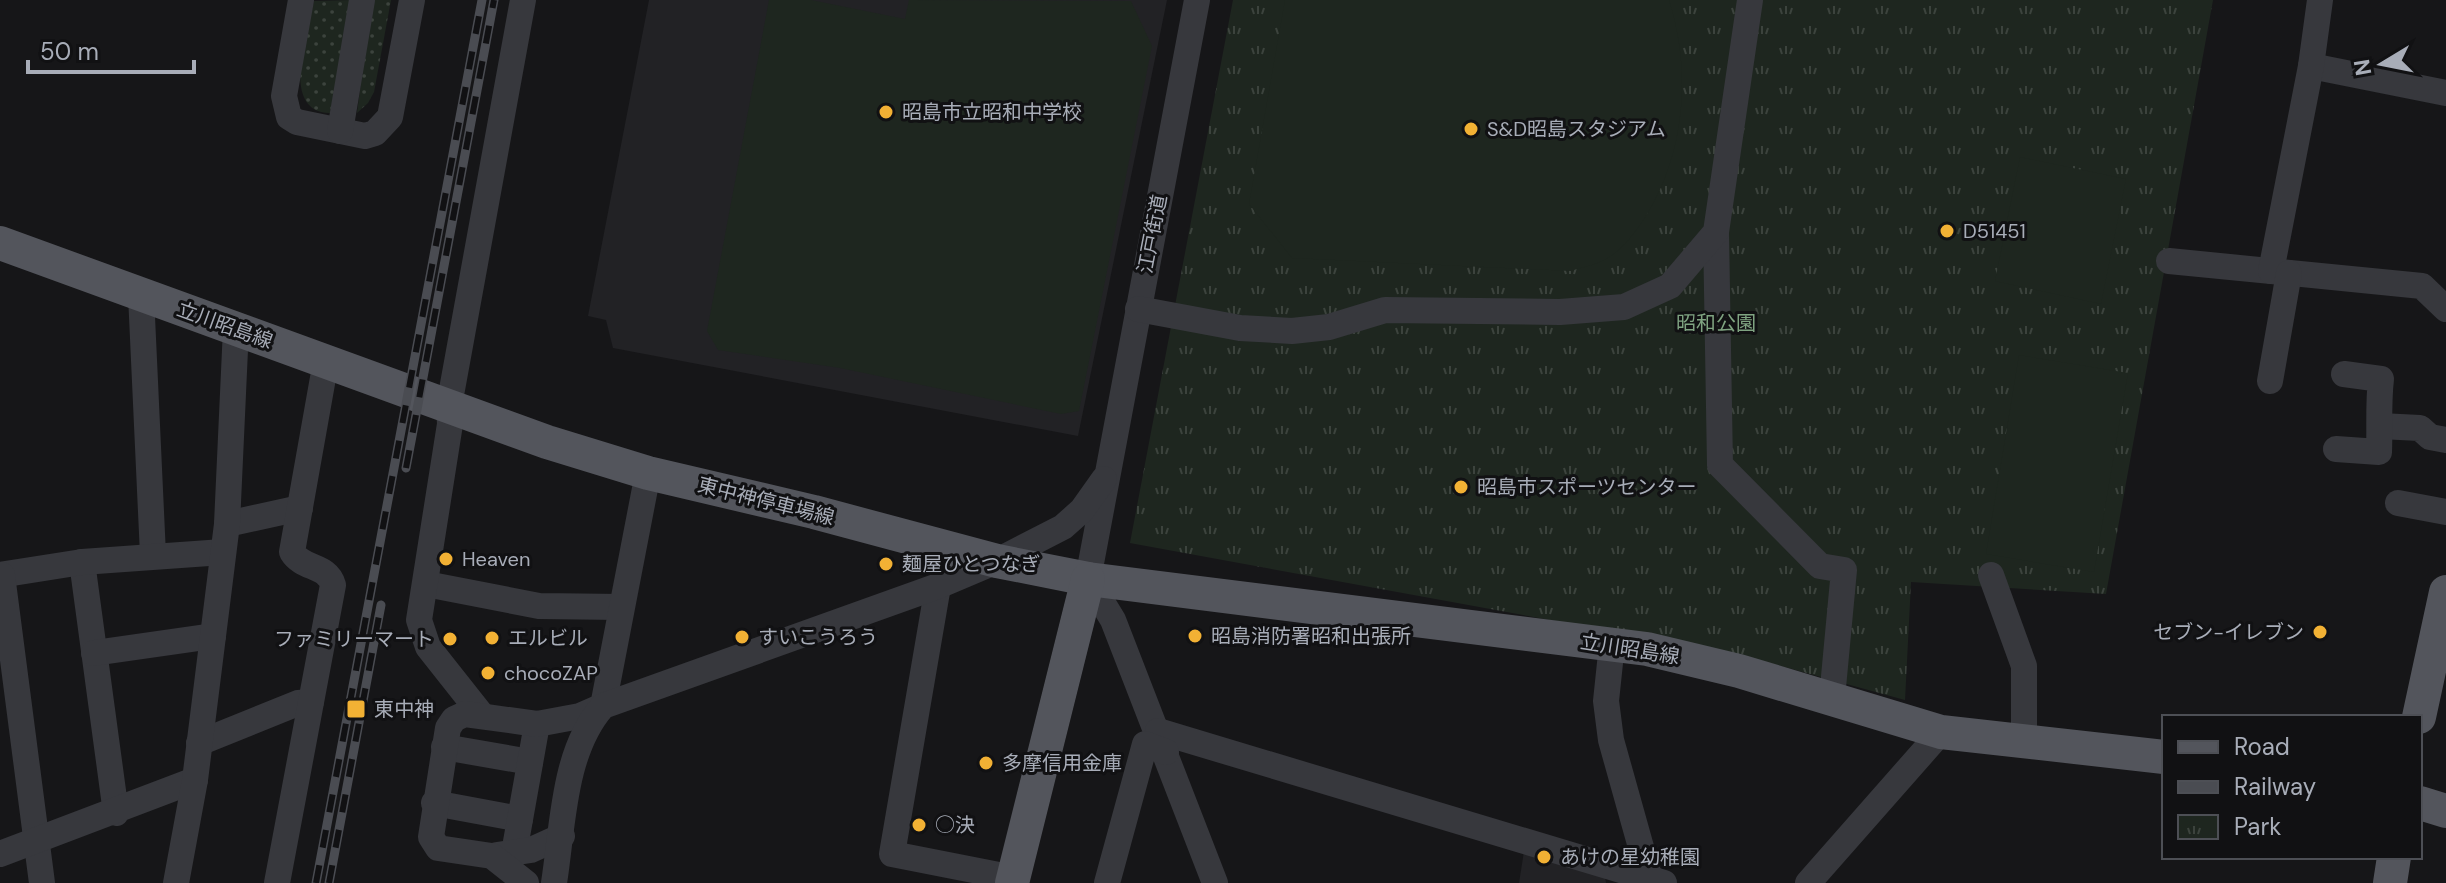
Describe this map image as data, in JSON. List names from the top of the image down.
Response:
{
  "streets": {
    "main road": ["江戸街道", "立川昭島線", "東中神停車場線"]
  },
  "crossings": [
    ["江戸街道", "立川昭島線"],
    ["江戸街道", "東中神停車場線"],
    ["立川昭島線", "東中神停車場線"]
  ],
  "parks": ["昭和公園"],
  "places": {
    "other": [
      "昭島市立昭和中学校",
      "S&D昭島スタジアム",
      "D51451",
      "昭島市スポーツセンター",
      "Heaven",
      "麺屋ひとつなぎ",
      "セブン-イレブン",
      "昭島消防署昭和出張所",
      "すいこうろう",
      "エルビル",
      "ファミリーマート",
      "chocoZAP",
      "多摩信用金庫",
      "○決",
      "あけの星幼稚園"
    ],
    "transit": ["東中神"]
  },
  "legend": ["Road", "Railway", "Park"],
  "scale_bar": "50 m",
  "north": "left"
}
